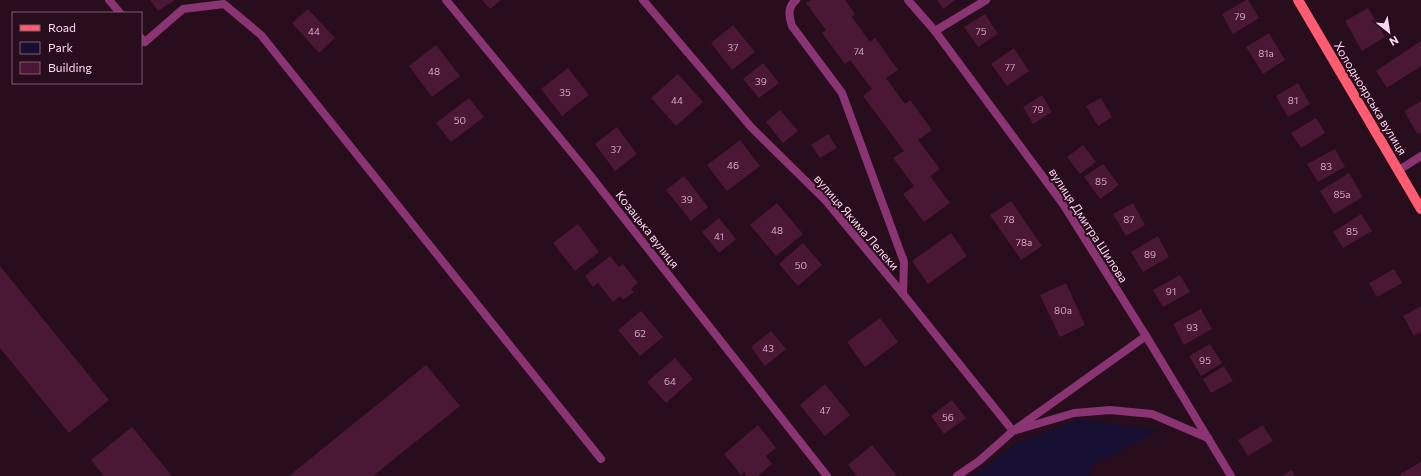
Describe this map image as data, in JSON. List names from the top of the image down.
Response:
{
  "streets": {
    "main road": ["Холодноярська вулиця"],
    "street": ["вулиця Якима Лелеки", "вулиця Дмитра Шилова", "Козацька вулиця"]
  },
  "house_numbers": [
    "79",
    "44",
    "75",
    "37",
    "74",
    "81а",
    "77",
    "48",
    "39",
    "35",
    "44",
    "81",
    "79",
    "50",
    "37",
    "46",
    "83",
    "85",
    "85а",
    "39",
    "78",
    "87",
    "48",
    "85",
    "41",
    "78а",
    "89",
    "50",
    "91",
    "80а",
    "93",
    "62",
    "43",
    "95",
    "64",
    "47",
    "56"
  ],
  "legend": ["Road", "Park", "Building"],
  "north": "bottom right"
}
